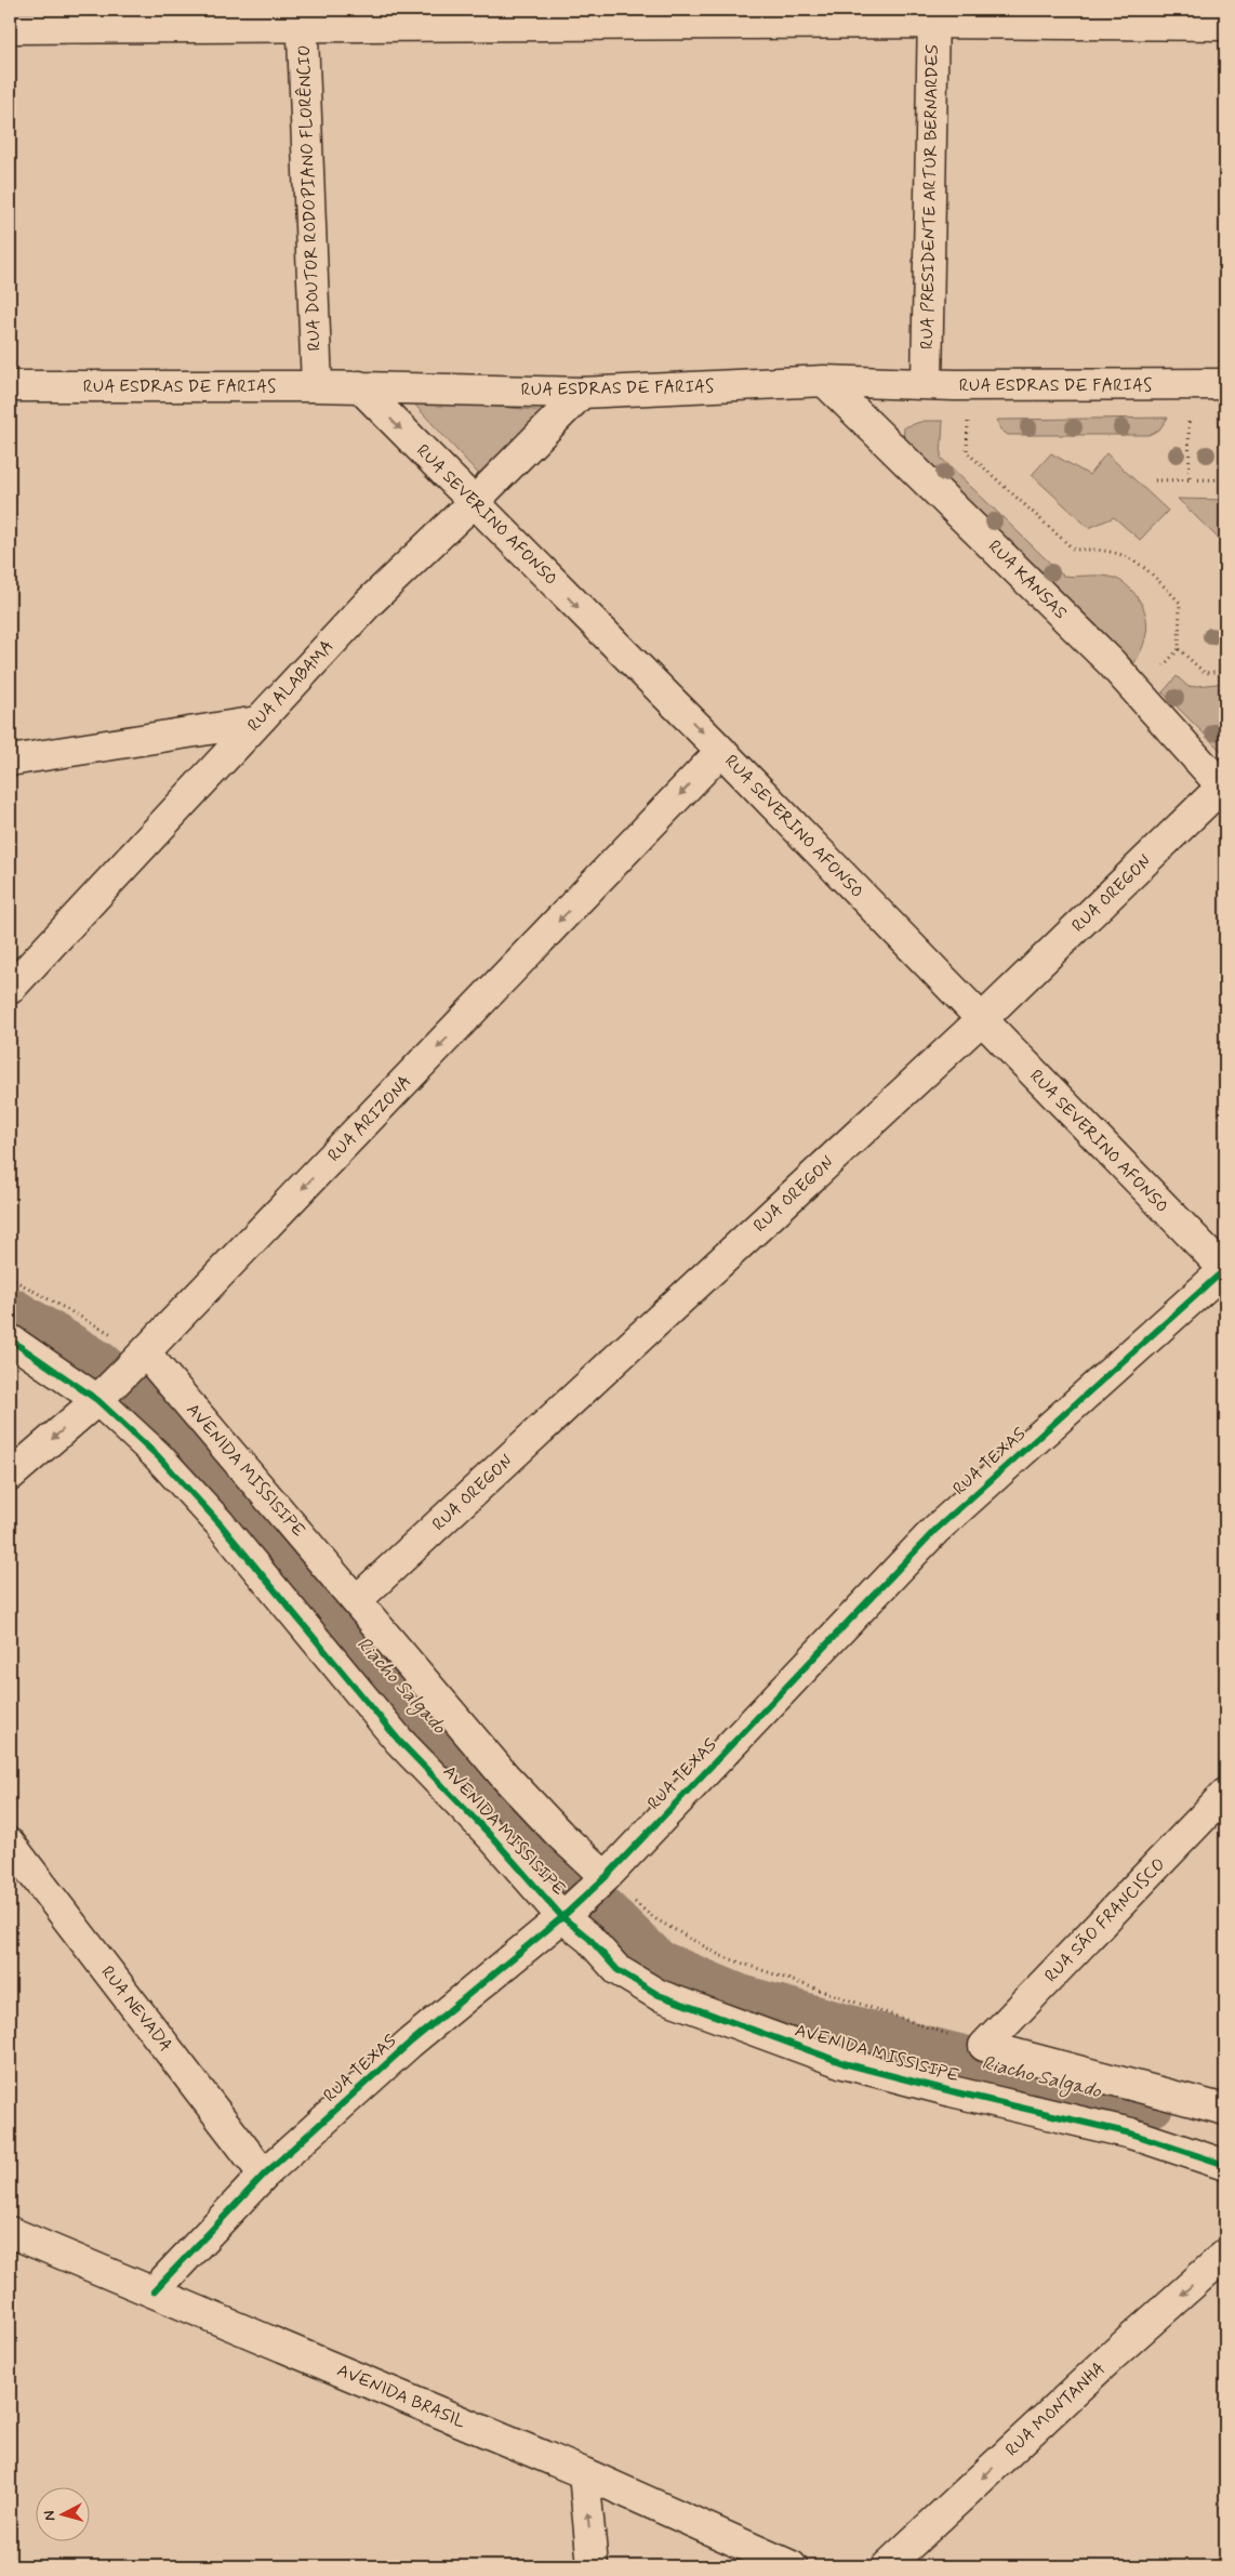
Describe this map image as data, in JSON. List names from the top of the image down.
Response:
{
  "streets": {
    "street": [
      "RUA PRESIDENTE ARTUR BERNARDES",
      "RUA DOUTOR RODOPIANO FLORÊNCIO",
      "RUA ESDRAS DE FARIAS",
      "RUA SEVERINO AFONSO",
      "RUA KANSAS",
      "RUA ALABAMA",
      "RUA OREGON",
      "RUA ARIZONA",
      "RUA TEXAS",
      "AVENIDA MISSISIPE",
      "RUA SÃO FRANCISCO",
      "RUA NEVADA",
      "AVENIDA BRASIL",
      "RUA MONTANHA"
    ]
  },
  "crossings": [
    ["RUA PRESIDENTE ARTUR BERNARDES", "RUA ESDRAS DE FARIAS"],
    ["RUA DOUTOR RODOPIANO FLORÊNCIO", "RUA ESDRAS DE FARIAS"],
    ["RUA ESDRAS DE FARIAS", "RUA SEVERINO AFONSO"],
    ["RUA ESDRAS DE FARIAS", "RUA KANSAS"],
    ["RUA ESDRAS DE FARIAS", "RUA ALABAMA"],
    ["RUA SEVERINO AFONSO", "RUA ALABAMA"],
    ["RUA SEVERINO AFONSO", "RUA OREGON"],
    ["RUA SEVERINO AFONSO", "RUA ARIZONA"],
    ["RUA SEVERINO AFONSO", "RUA TEXAS"],
    ["RUA KANSAS", "RUA OREGON"],
    ["RUA OREGON", "AVENIDA MISSISIPE"],
    ["RUA ARIZONA", "AVENIDA MISSISIPE"],
    ["RUA TEXAS", "AVENIDA MISSISIPE"],
    ["RUA TEXAS", "RUA NEVADA"],
    ["RUA TEXAS", "AVENIDA BRASIL"]
  ],
  "one_way": ["RUA SEVERINO AFONSO", "RUA ARIZONA", "RUA MONTANHA"],
  "water": ["Riacho Salgado"],
  "north": "left"
}
